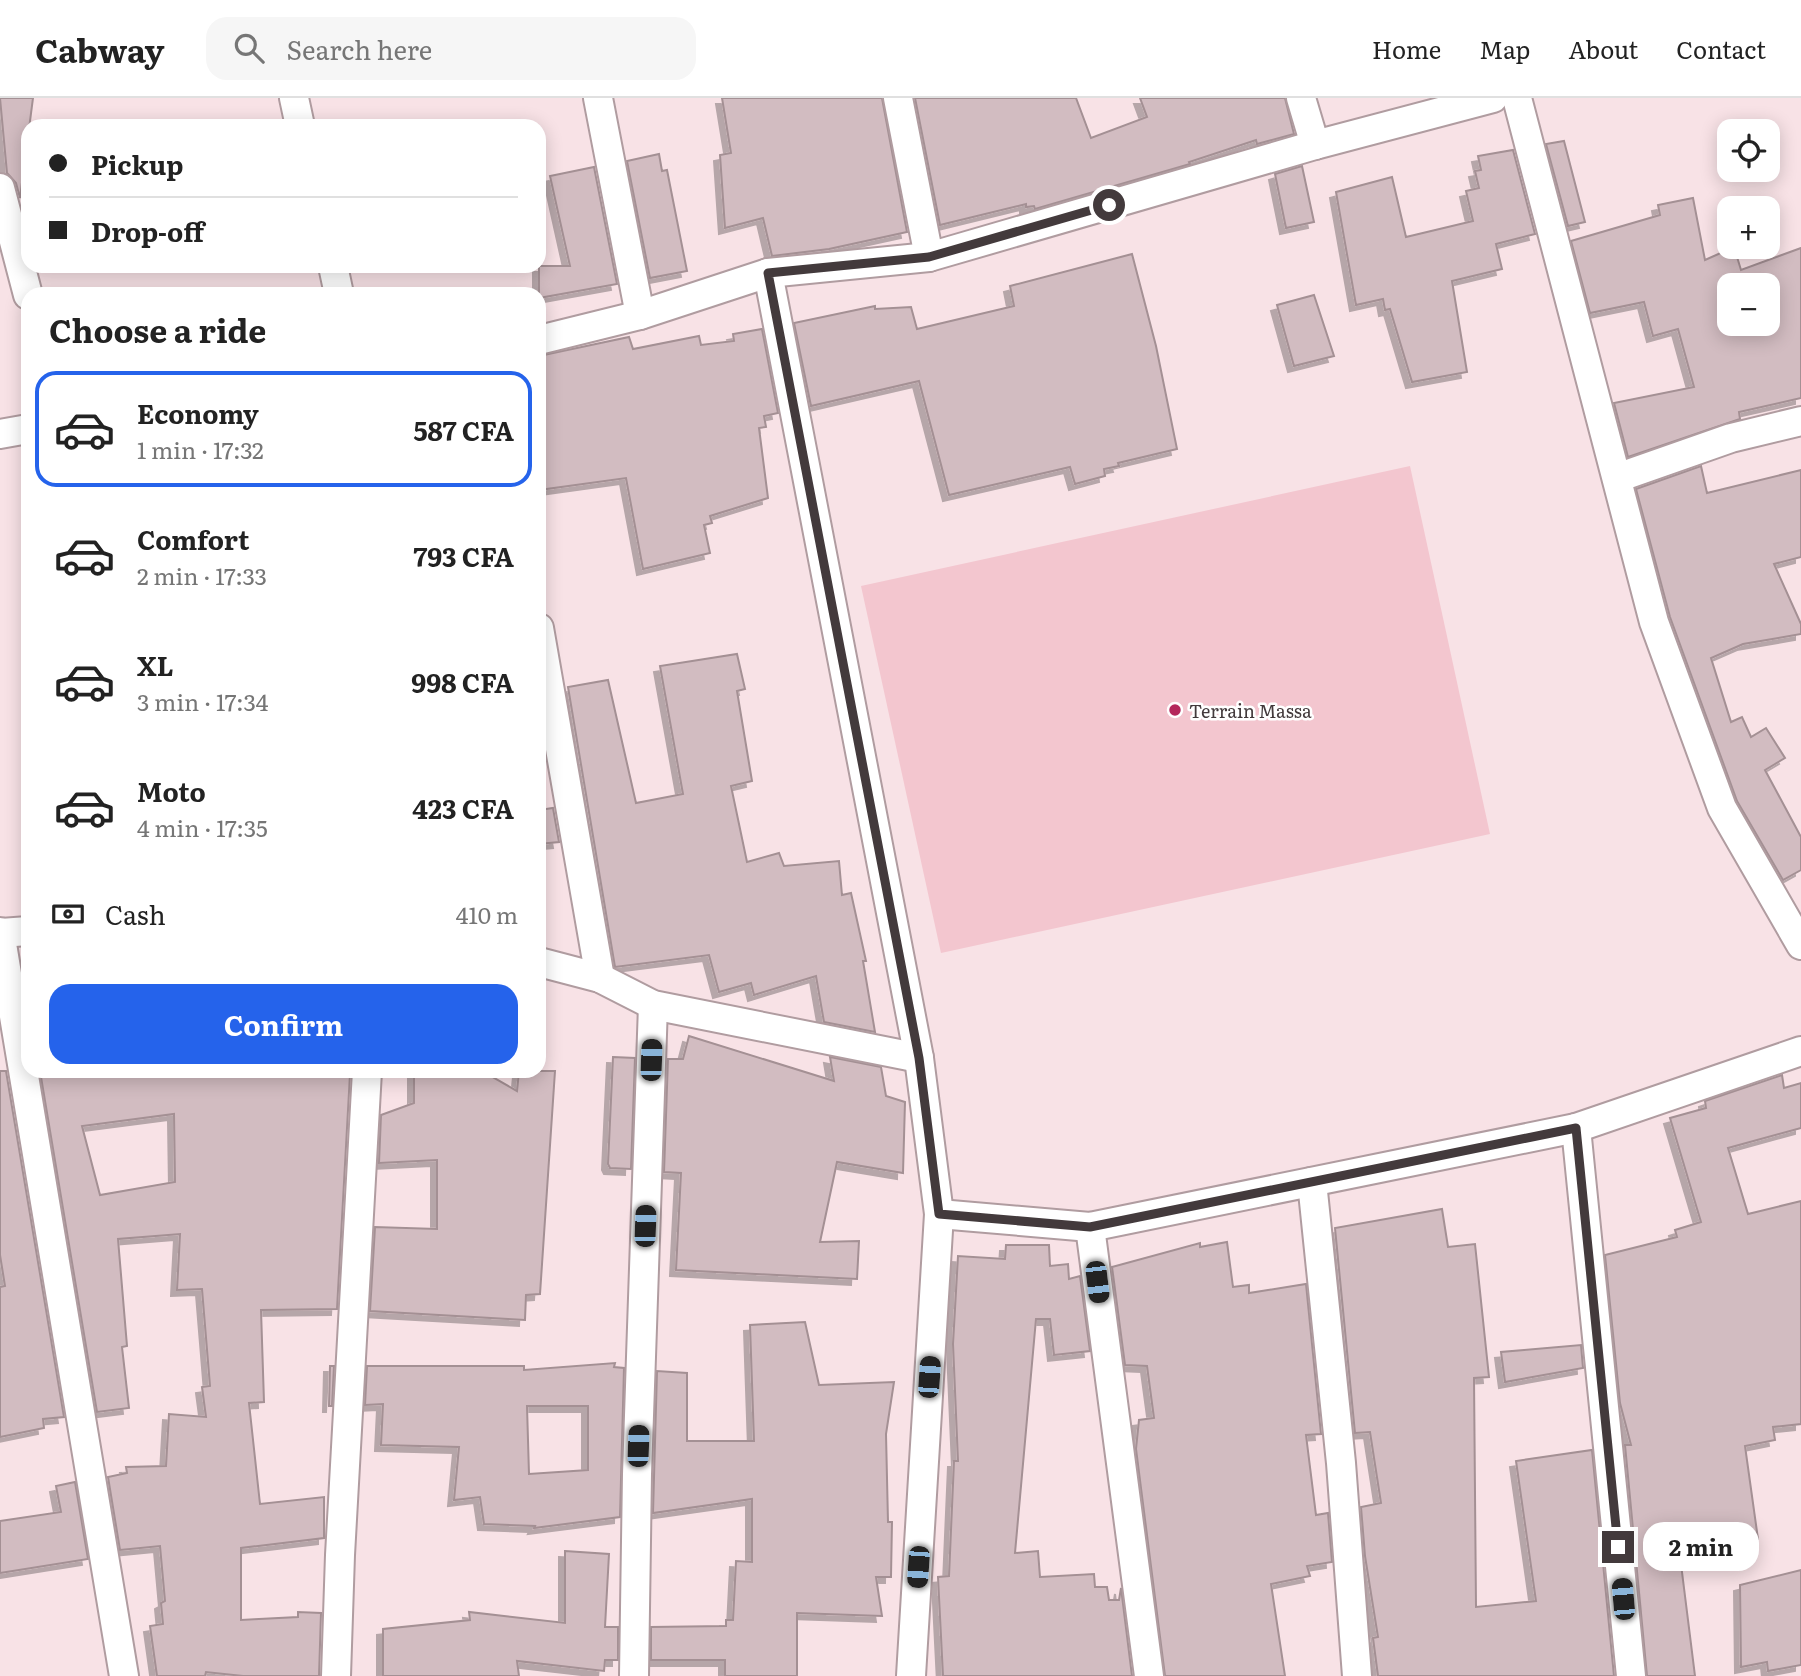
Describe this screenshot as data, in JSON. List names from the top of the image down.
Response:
{
  "places": ["Terrain Massa"],
  "page": {
    "header": "Cabway",
    "search": "Search here",
    "nav": [
      "Home",
      "Map",
      "About",
      "Contact"
    ],
    "map_buttons": ["+", "−"],
    "banner": ["Pickup", "Drop-off"],
    "heading": "Choose a ride",
    "list": [
      {
        "name": "Economy",
        "note": "1 min · 17:32",
        "value": "587 CFA"
      },
      {
        "name": "Comfort",
        "note": "2 min · 17:33",
        "value": "793 CFA"
      },
      {
        "name": "XL",
        "note": "3 min · 17:34",
        "value": "998 CFA"
      },
      {
        "name": "Moto",
        "note": "4 min · 17:35",
        "value": "423 CFA"
      }
    ],
    "pay": ["Cash", "410 m"],
    "buttons": "Confirm",
    "bubble": "2 min"
  }
}
